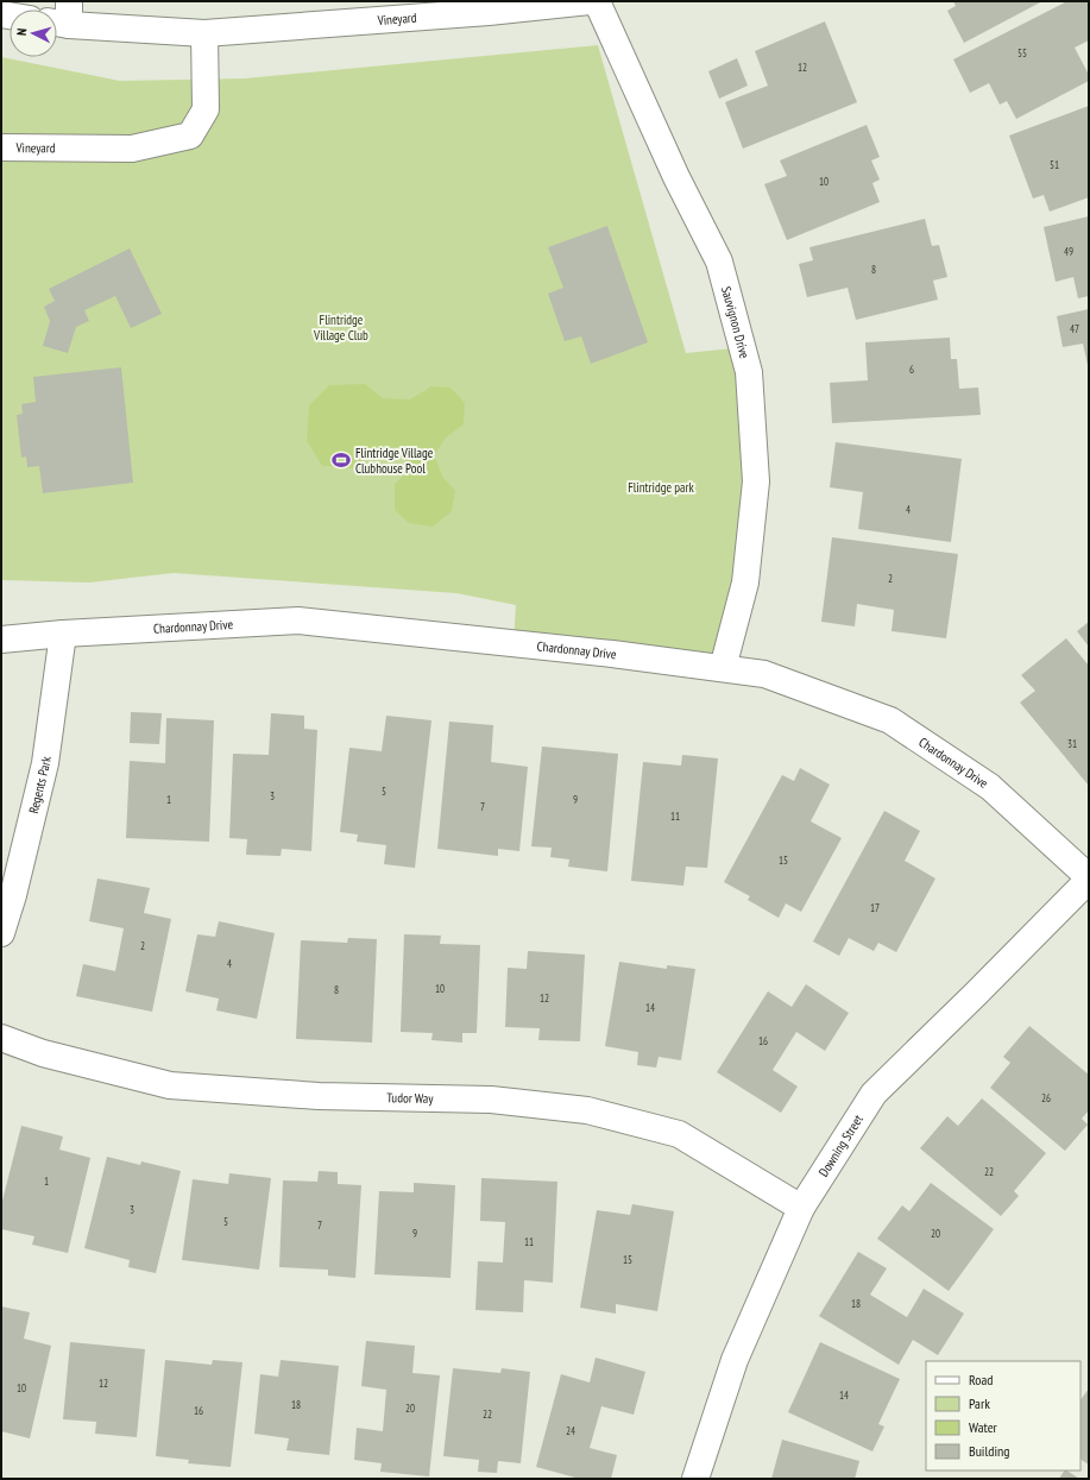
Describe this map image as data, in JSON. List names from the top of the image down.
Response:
{
  "streets": {
    "street": [
      "Vineyard",
      "Sauvignon Drive",
      "Chardonnay Drive",
      "Regents Park",
      "Tudor Way",
      "Downing Street"
    ]
  },
  "crossings": [
    ["Sauvignon Drive", "Chardonnay Drive"],
    ["Chardonnay Drive", "Regents Park"],
    ["Chardonnay Drive", "Downing Street"],
    ["Tudor Way", "Downing Street"]
  ],
  "parks": ["Flintridge Village Club", "Flintridge park"],
  "places": {
    "sports": ["Flintridge Village Clubhouse Pool"]
  },
  "house_numbers": [
    "55",
    "12",
    "51",
    "10",
    "49",
    "8",
    "47",
    "6",
    "4",
    "2",
    "31",
    "5",
    "3",
    "1",
    "9",
    "7",
    "11",
    "15",
    "17",
    "2",
    "4",
    "10",
    "8",
    "12",
    "14",
    "16",
    "26",
    "22",
    "1",
    "3",
    "5",
    "7",
    "9",
    "20",
    "11",
    "15",
    "18",
    "12",
    "10",
    "14",
    "18",
    "20",
    "16",
    "22",
    "24"
  ],
  "legend": [
    "Road",
    "Park",
    "Water",
    "Building"
  ],
  "north": "left"
}
